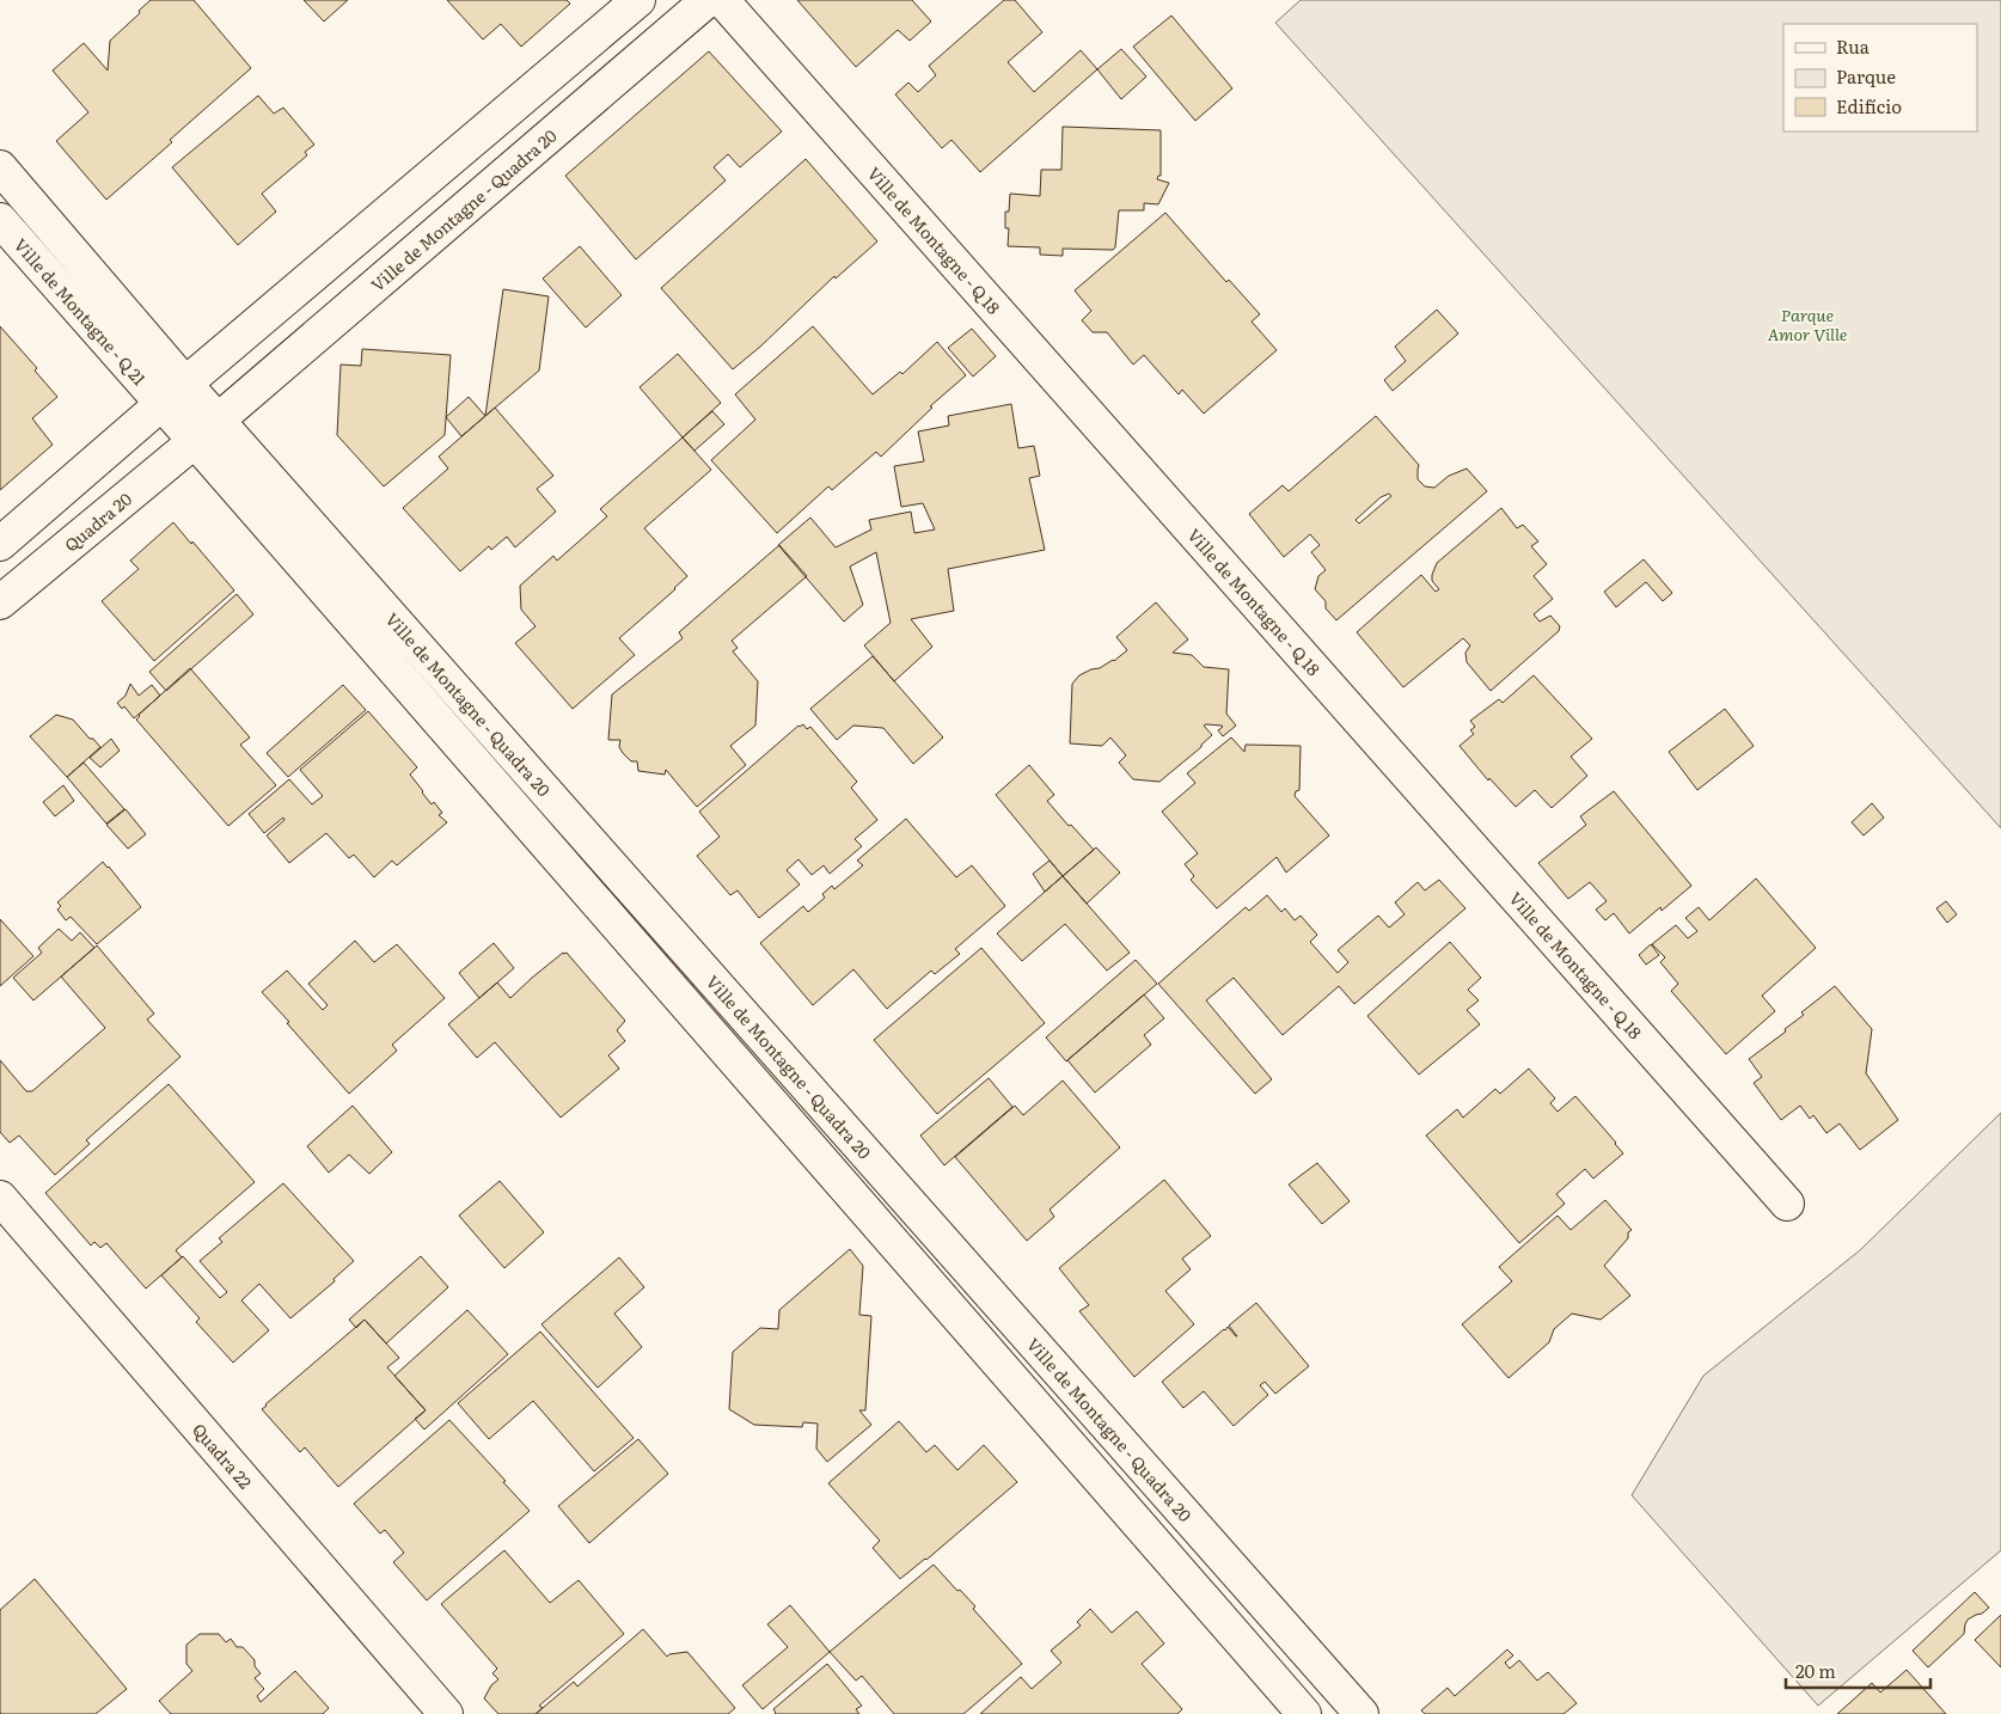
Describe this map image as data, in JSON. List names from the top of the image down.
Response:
{
  "streets": {
    "street": [
      "Ville de Montagne - Quadra 20",
      "Ville de Montagne - Q 18",
      "Ville de Montagne - Q 21",
      "Quadra 20",
      "Quadra 22"
    ]
  },
  "crossings": [
    ["Ville de Montagne - Quadra 20", "Ville de Montagne - Q 21"],
    ["Ville de Montagne - Quadra 20", "Quadra 20"]
  ],
  "parks": ["Parque Amor Ville"],
  "legend": ["Rua", "Parque", "Edifício"],
  "scale_bar": "20 m"
}
